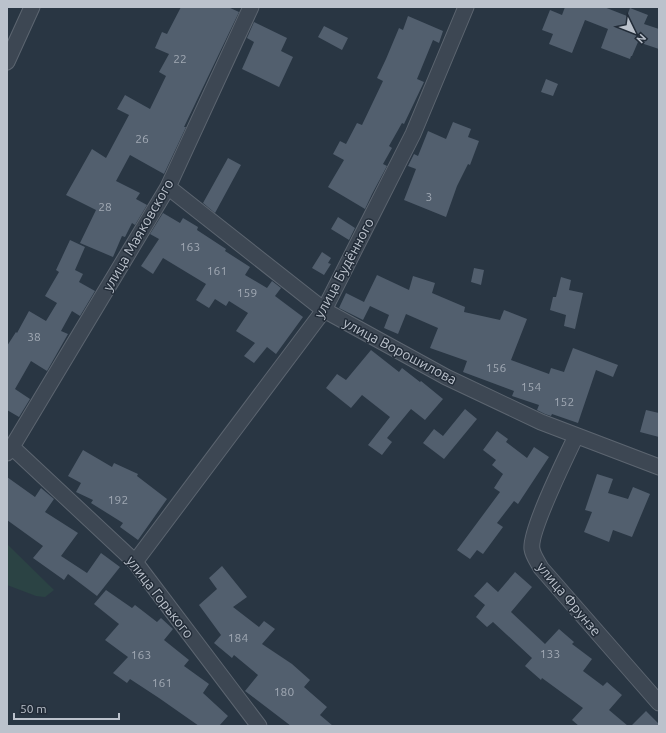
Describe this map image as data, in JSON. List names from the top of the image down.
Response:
{
  "streets": {
    "street": [
      "улица Маяковского",
      "улица Будённого",
      "улица Ворошилова",
      "улица Горького",
      "улица Фрунзе"
    ]
  },
  "crossings": [
    ["улица Маяковского", "улица Ворошилова"],
    ["улица Маяковского", "улица Горького"],
    ["улица Будённого", "улица Ворошилова"],
    ["улица Будённого", "улица Горького"],
    ["улица Ворошилова", "улица Фрунзе"]
  ],
  "house_numbers": [
    "22",
    "26",
    "3",
    "28",
    "163",
    "161",
    "159",
    "38",
    "156",
    "154",
    "152",
    "192",
    "184",
    "133",
    "163",
    "161",
    "180"
  ],
  "scale_bar": "50 m",
  "north": "bottom right"
}
